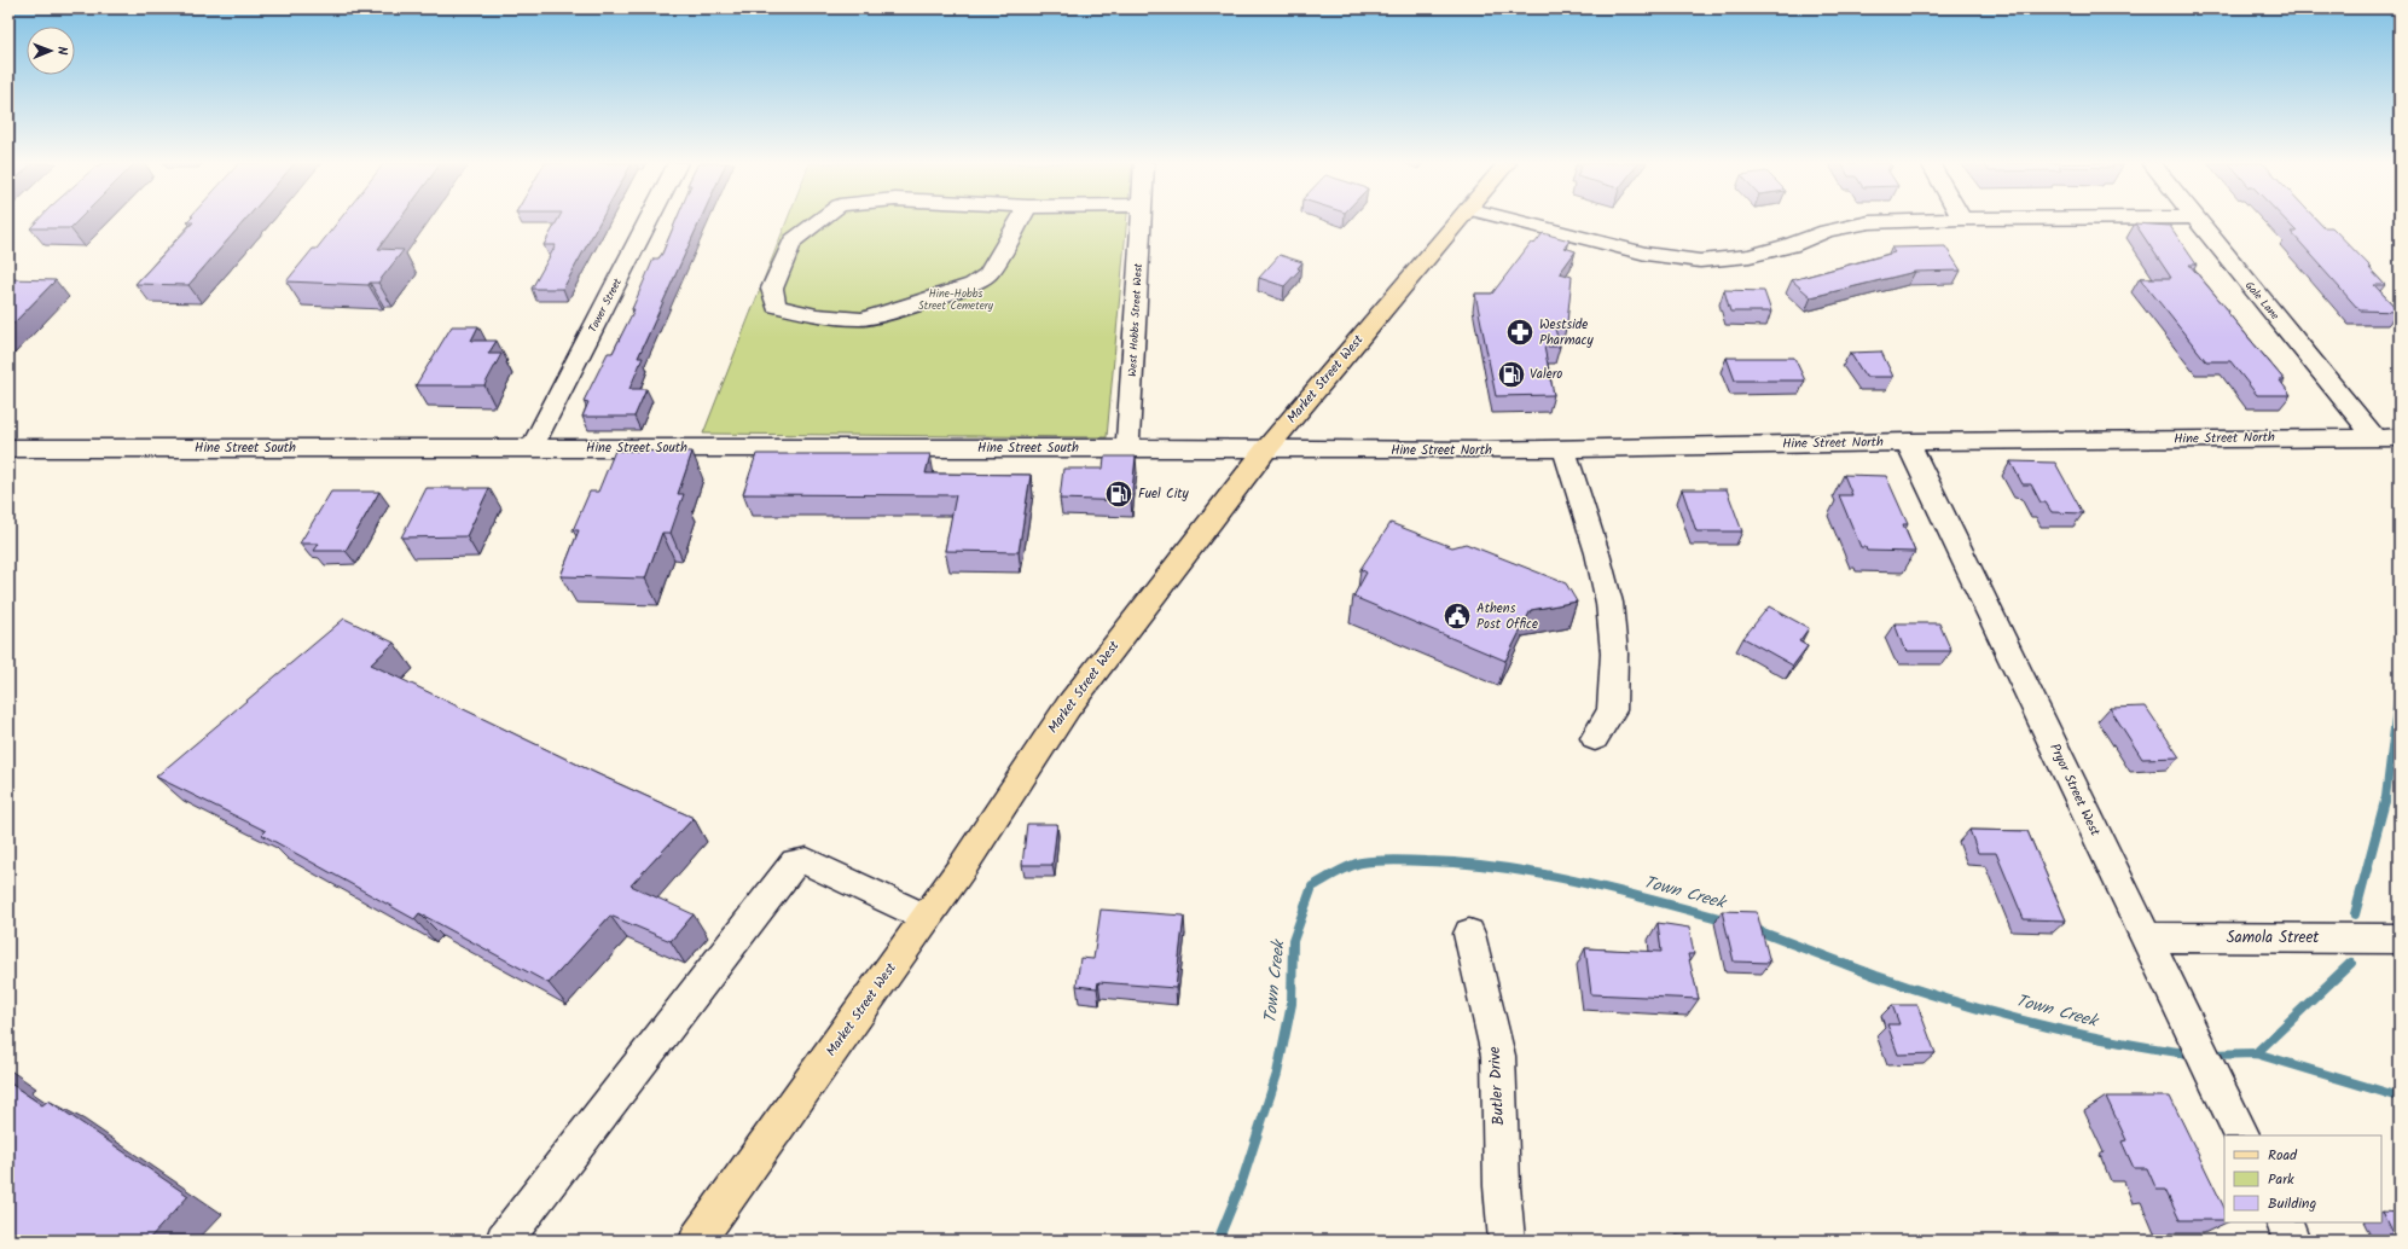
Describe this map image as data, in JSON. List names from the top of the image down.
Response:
{
  "streets": {
    "main road": ["Market Street West"],
    "street": [
      "Gale Lane",
      "Tower Street",
      "West Hobbs Street West",
      "Hine Street North",
      "Hine Street South",
      "Pryor Street West",
      "Samola Street",
      "Butler Drive"
    ]
  },
  "crossings": [
    ["Gale Lane", "Hine Street North"],
    ["Tower Street", "Hine Street South"],
    ["West Hobbs Street West", "Hine Street South"],
    ["Market Street West", "Hine Street North"],
    ["Market Street West", "Hine Street South"],
    ["Hine Street North", "Hine Street South"],
    ["Hine Street North", "Pryor Street West"],
    ["Pryor Street West", "Samola Street"]
  ],
  "water": ["Town Creek"],
  "parks": ["Hine-Hobbs Street Cemetery"],
  "places": {
    "pharmacy": ["Westside Pharmacy"],
    "fuel station": ["Valero", "Fuel City"],
    "public building": ["Athens Post Office"]
  },
  "legend": ["Road", "Park", "Building"],
  "north": "right"
}
